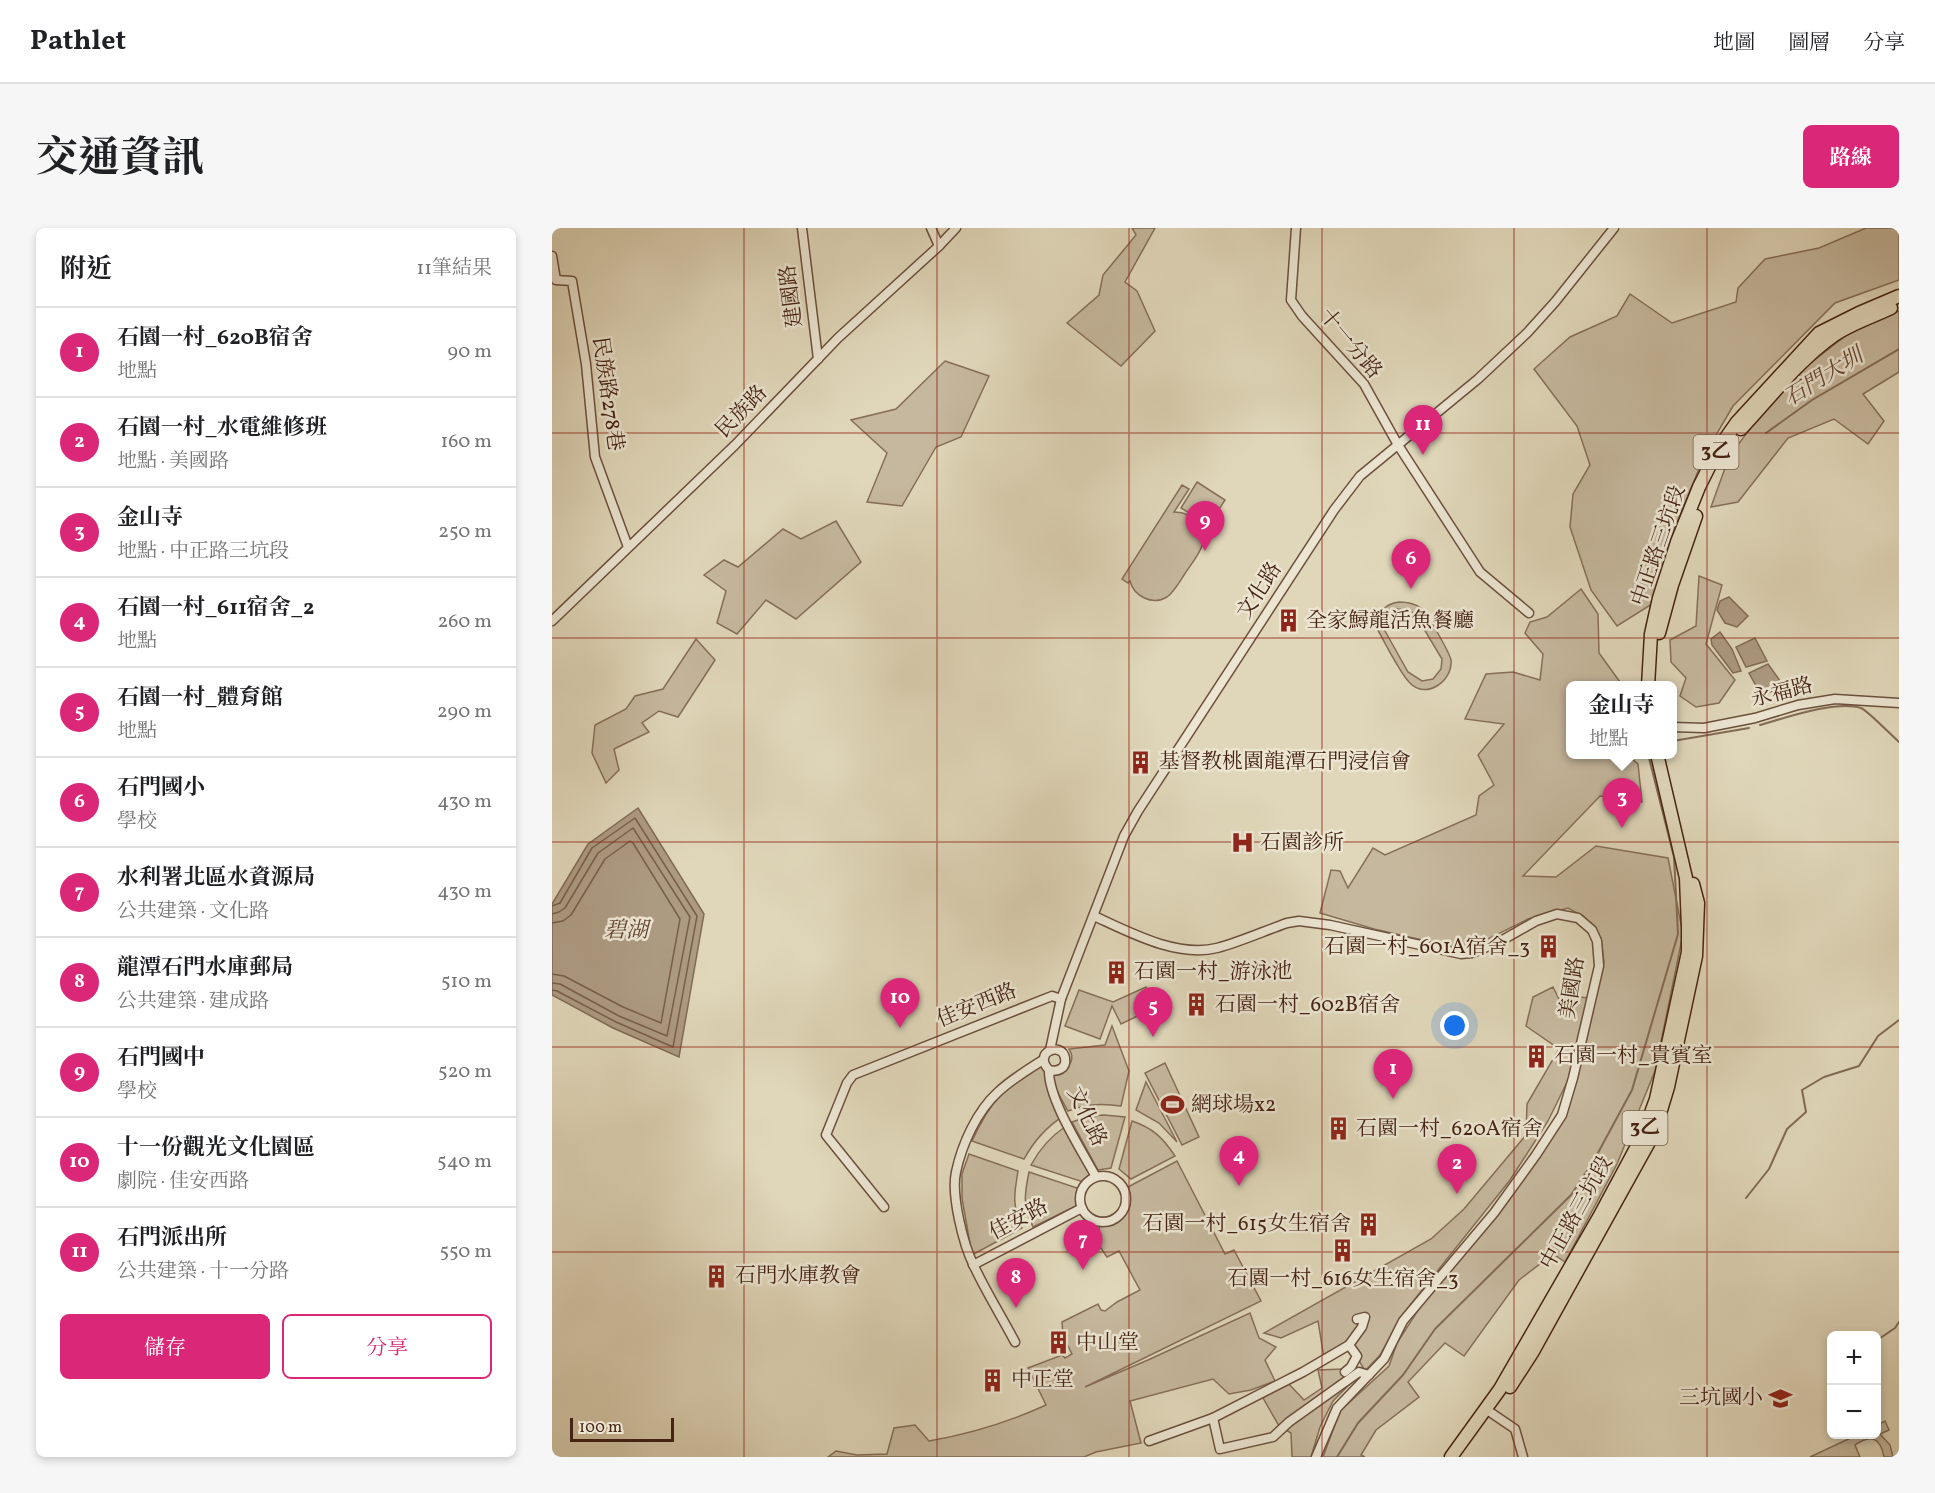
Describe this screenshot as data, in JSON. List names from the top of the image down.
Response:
{
  "streets": {
    "main road": ["3乙", "中正路三坑段"],
    "street": [
      "建國路",
      "十一分路",
      "民族路278巷",
      "民族路",
      "文化路",
      "永福路",
      "美國路",
      "佳安西路",
      "佳安路"
    ]
  },
  "crossings": [
    ["建國路", "民族路"],
    ["十一分路", "文化路"],
    ["民族路278巷", "民族路"],
    ["文化路", "美國路"],
    ["文化路", "佳安西路"],
    ["文化路", "佳安路"]
  ],
  "water": ["石門大圳", "碧湖"],
  "places": {
    "building": [
      "全家鱘龍活魚餐廳",
      "基督教桃園龍潭石門浸信會",
      "石園一村_601A宿舍_3",
      "石園一村_游泳池",
      "石園一村_602B宿舍",
      "石園一村_貴賓室",
      "石園一村_620A宿舍",
      "石園一村_615女生宿舍",
      "石園一村_616女生宿舍_3",
      "石門水庫教會",
      "中山堂",
      "中正堂"
    ],
    "hospital": ["石園診所"],
    "sports": ["網球場x2"],
    "school or university": ["三坑國小"]
  },
  "scale_bar": "100 m",
  "page": {
    "header": "Pathlet",
    "nav": ["地圖", "圖層", "分享"],
    "title": "交通資訊",
    "buttons": [
      "路線",
      ["儲存", "分享"]
    ],
    "heading": ["附近", "11筆結果"],
    "list": [
      {
        "mark": "1",
        "name": "石園一村_620B宿舍",
        "note": "地點",
        "value": "90 m"
      },
      {
        "mark": "2",
        "name": "石園一村_水電維修班",
        "note": "地點 · 美國路",
        "value": "160 m"
      },
      {
        "mark": "3",
        "name": "金山寺",
        "note": "地點 · 中正路三坑段",
        "value": "250 m"
      },
      {
        "mark": "4",
        "name": "石園一村_611宿舍_2",
        "note": "地點",
        "value": "260 m"
      },
      {
        "mark": "5",
        "name": "石園一村_體育館",
        "note": "地點",
        "value": "290 m"
      },
      {
        "mark": "6",
        "name": "石門國小",
        "note": "學校",
        "value": "430 m"
      },
      {
        "mark": "7",
        "name": "水利署北區水資源局",
        "note": "公共建築 · 文化路",
        "value": "430 m"
      },
      {
        "mark": "8",
        "name": "龍潭石門水庫郵局",
        "note": "公共建築 · 建成路",
        "value": "510 m"
      },
      {
        "mark": "9",
        "name": "石門國中",
        "note": "學校",
        "value": "520 m"
      },
      {
        "mark": "10",
        "name": "十一份觀光文化園區",
        "note": "劇院 · 佳安西路",
        "value": "540 m"
      },
      {
        "mark": "11",
        "name": "石門派出所",
        "note": "公共建築 · 十一分路",
        "value": "550 m"
      }
    ],
    "pins": [
      "11",
      "9",
      "6",
      "3",
      "10",
      "5",
      "1",
      "4",
      "2",
      "7",
      "8"
    ],
    "popup": ["金山寺", "地點"],
    "map_buttons": ["+", "−"],
    "scale": "100 m"
  }
}
